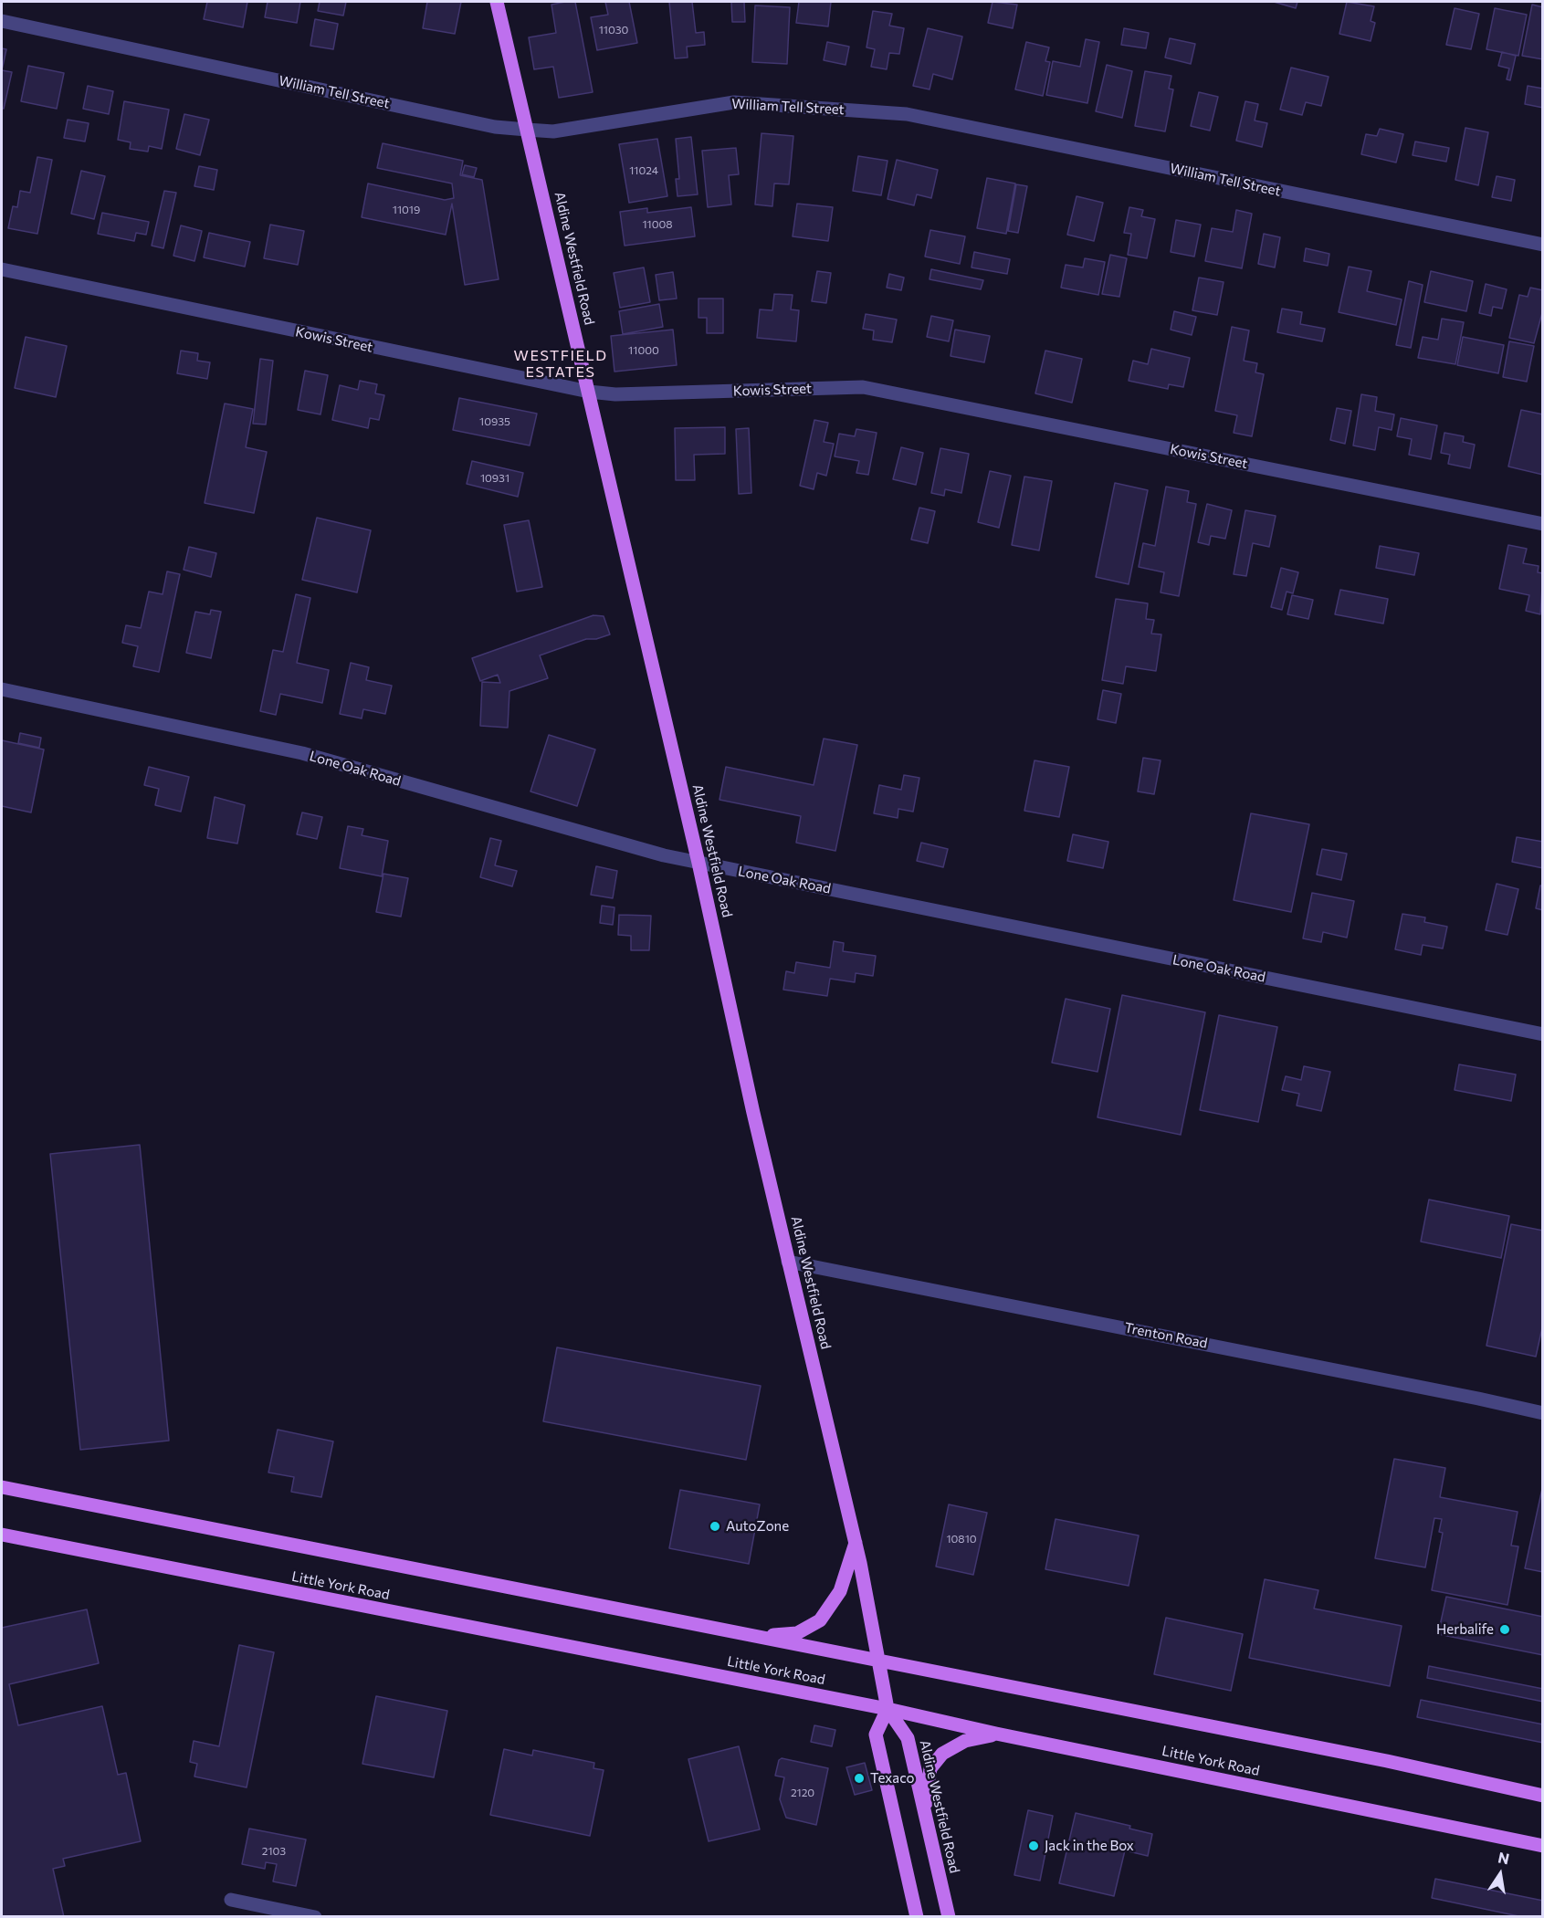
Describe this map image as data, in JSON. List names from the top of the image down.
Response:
{
  "streets": {
    "main road": ["Aldine Westfield Road", "Little York Road"],
    "street": [
      "William Tell Street",
      "Kowis Street",
      "Lone Oak Road",
      "Trenton Road"
    ]
  },
  "crossings": [
    ["William Tell Street", "Aldine Westfield Road"],
    ["Aldine Westfield Road", "Kowis Street"],
    ["Aldine Westfield Road", "Lone Oak Road"],
    ["Aldine Westfield Road", "Trenton Road"],
    ["Aldine Westfield Road", "Little York Road"]
  ],
  "districts": ["WESTFIELD ESTATES"],
  "places": [
    "AutoZone",
    "Herbalife",
    "Texaco",
    "Jack in the Box"
  ],
  "house_numbers": [
    "11030",
    "11024",
    "11019",
    "11008",
    "11000",
    "10935",
    "10931",
    "10810",
    "2120",
    "2103"
  ],
  "north": "top"
}
